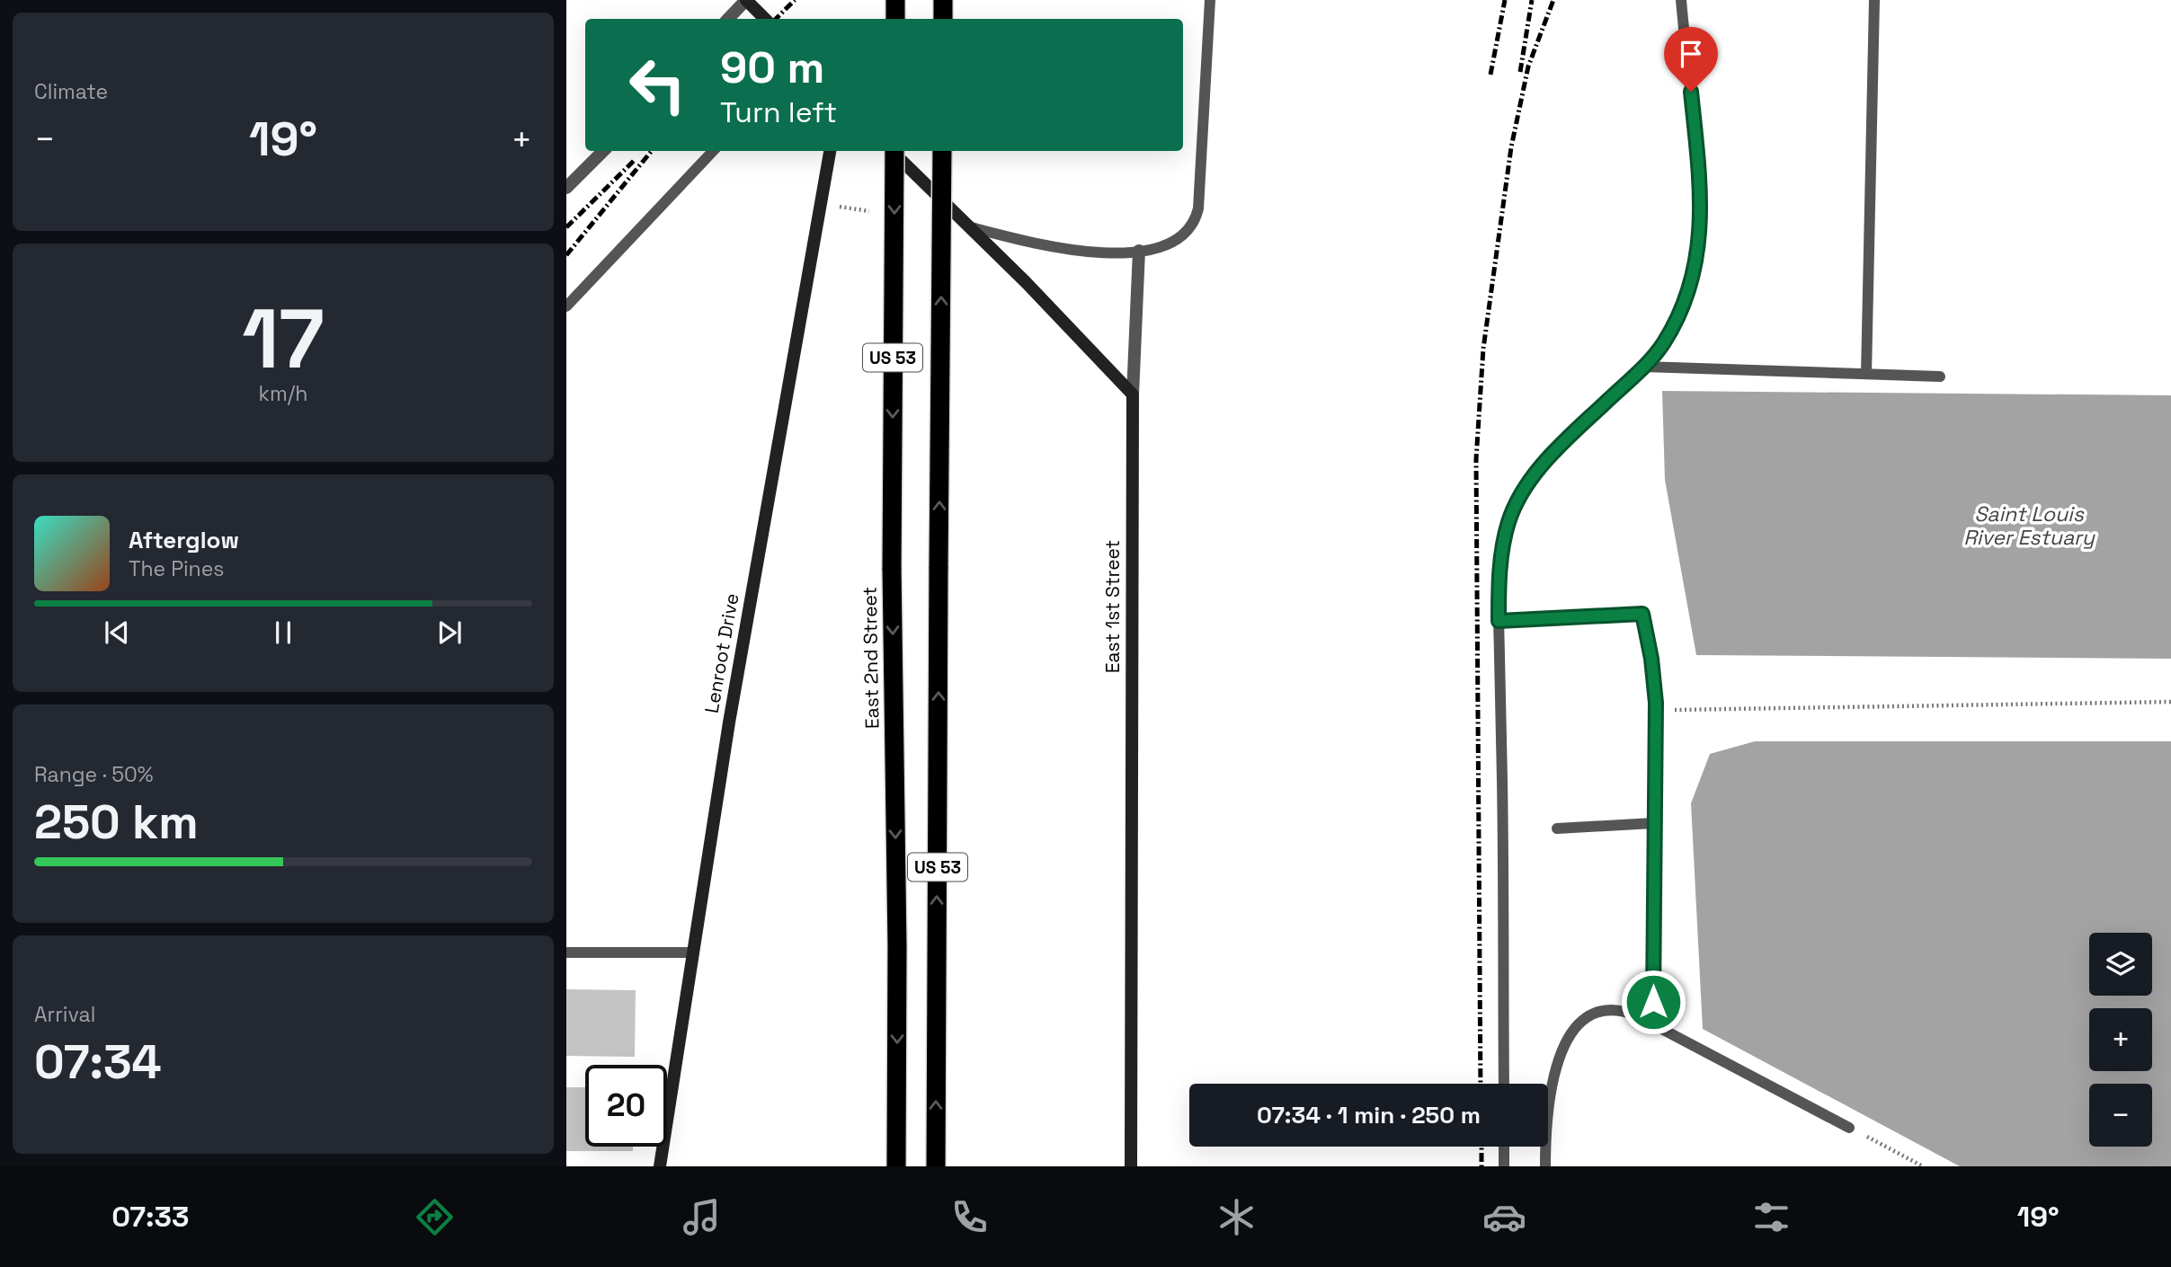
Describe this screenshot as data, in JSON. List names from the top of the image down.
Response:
{
  "streets": {
    "highway": ["US 53", "East 2nd Street"],
    "street": ["East 1st Street", "Lenroot Drive"]
  },
  "water": ["Saint Louis River Estuary"],
  "page": {
    "tile": [
      "Climate",
      ["17", "km/h"],
      ["Range · 50%", "250 km"],
      ["Arrival", "07:34"]
    ],
    "turn": ["90 m", "Turn left"],
    "heat": ["−", "19°", "+"],
    "song": ["Afterglow", "The Pines"],
    "map_buttons": ["+", "−"],
    "limit": "20",
    "trip": "07:34 · 1 min · 250 m",
    "tabs": ["07:33", "19°"]
  }
}
